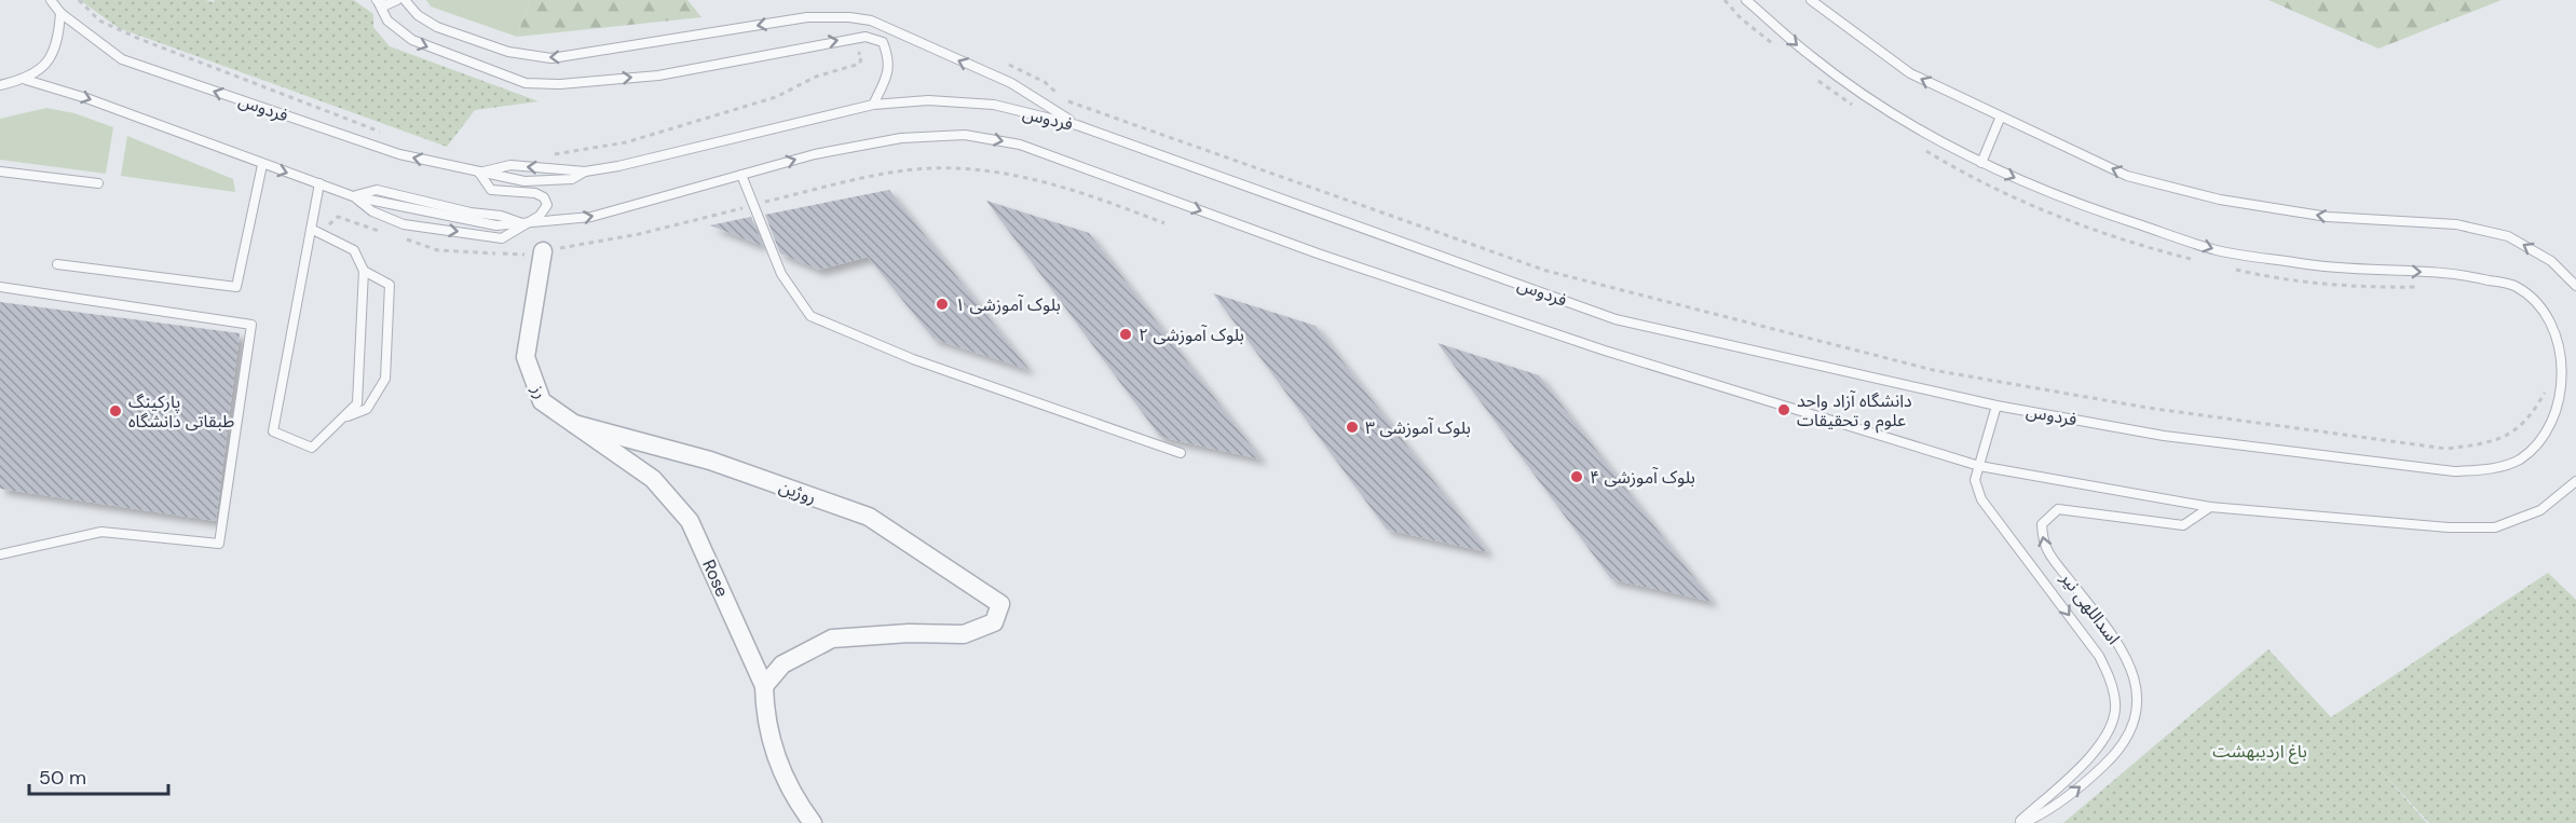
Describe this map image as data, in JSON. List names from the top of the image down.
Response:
{
  "streets": {
    "street": ["رز", "روژین", "Rose"],
    "lane": ["فردوس", "اسداللهی نیر"]
  },
  "crossings": [
    ["فردوس", "اسداللهی نیر"],
    ["رز", "روژین"],
    ["رز", "Rose"],
    ["روژین", "Rose"]
  ],
  "parks": ["باغ اردیبهشت"],
  "places": [
    "بلوک آموزشی ۱",
    "بلوک آموزشی ۲",
    "دانشگاه آزاد واحد علوم و تحقیقات",
    "پارکینگ طبقاتی دانشگاه",
    "بلوک آموزشی ۳",
    "بلوک آموزشی ۴"
  ],
  "scale_bar": "50 m"
}
